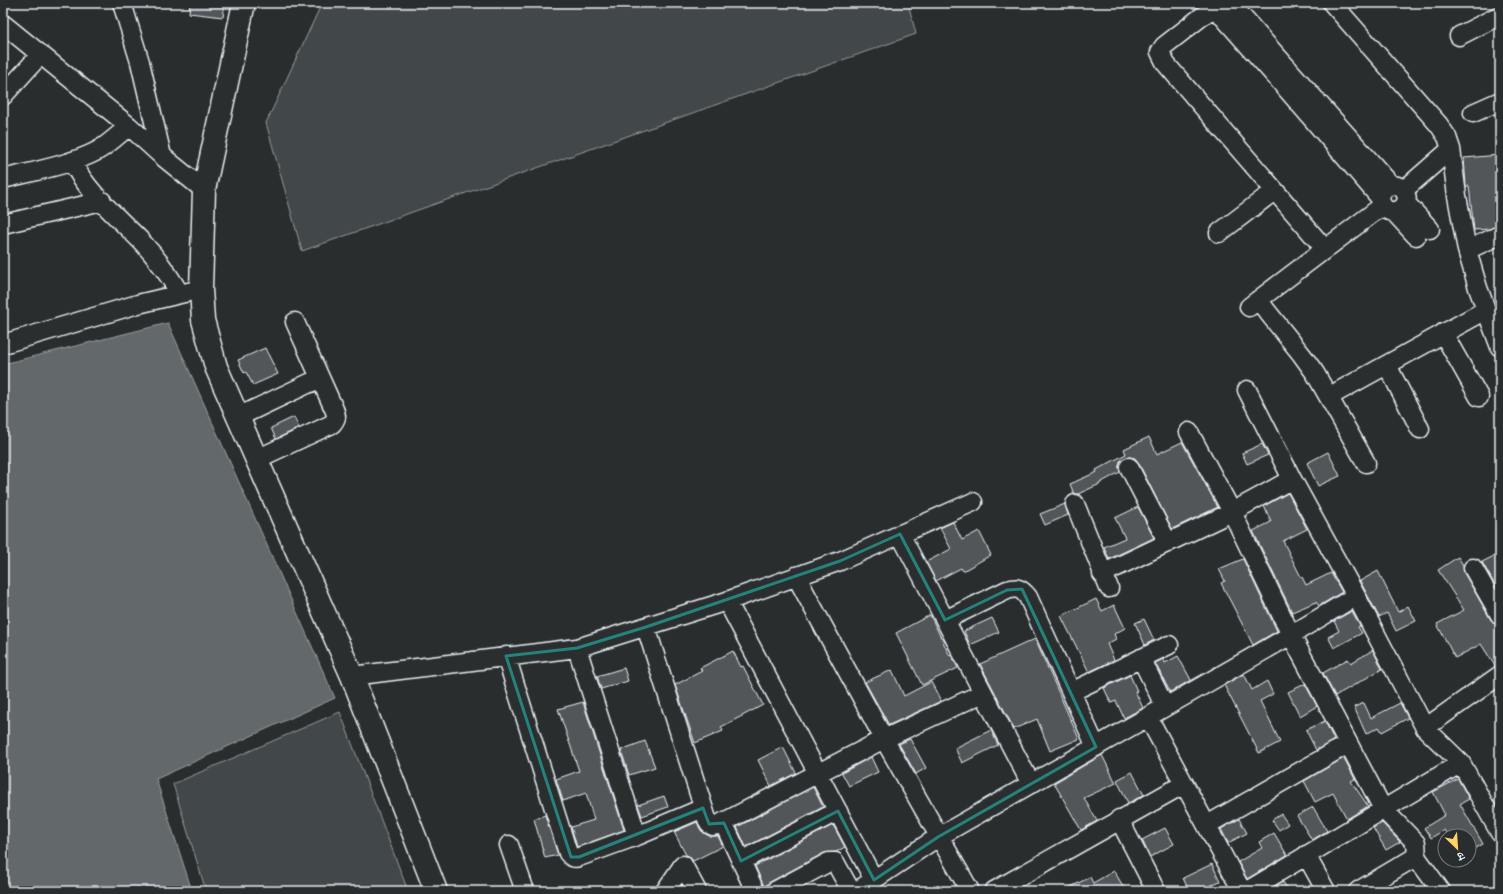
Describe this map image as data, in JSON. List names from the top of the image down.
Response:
{
  "north": "bottom right"
}
